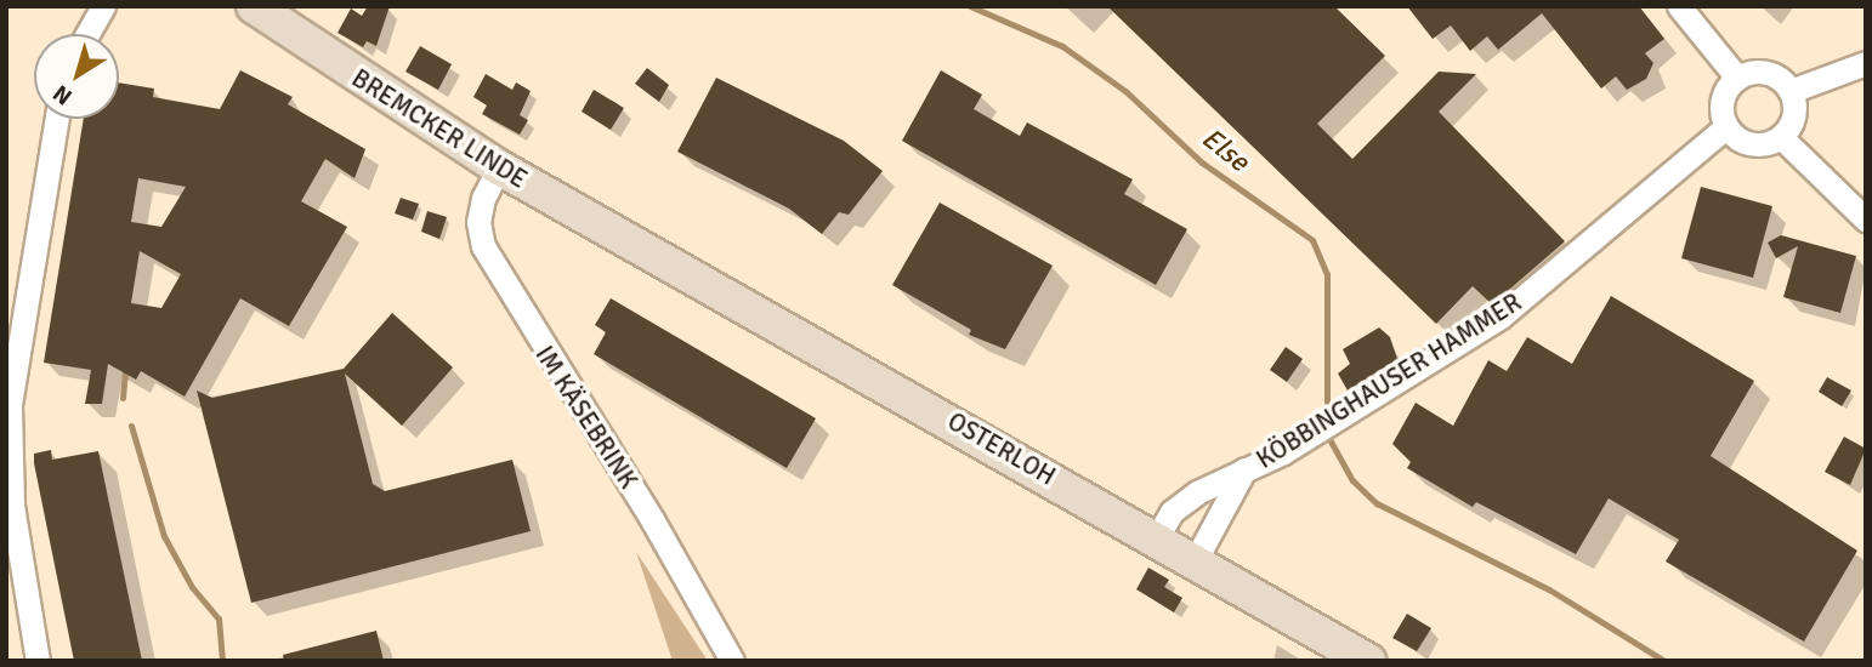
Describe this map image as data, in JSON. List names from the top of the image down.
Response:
{
  "streets": {
    "main road": ["BREMCKER LINDE", "OSTERLOH"],
    "street": ["KÖBBINGHAUSER HAMMER", "IM KÄSEBRINK"]
  },
  "crossings": [
    ["BREMCKER LINDE", "IM KÄSEBRINK"],
    ["BREMCKER LINDE", "OSTERLOH"],
    ["KÖBBINGHAUSER HAMMER", "OSTERLOH"]
  ],
  "water": ["Else"],
  "north": "bottom left"
}
